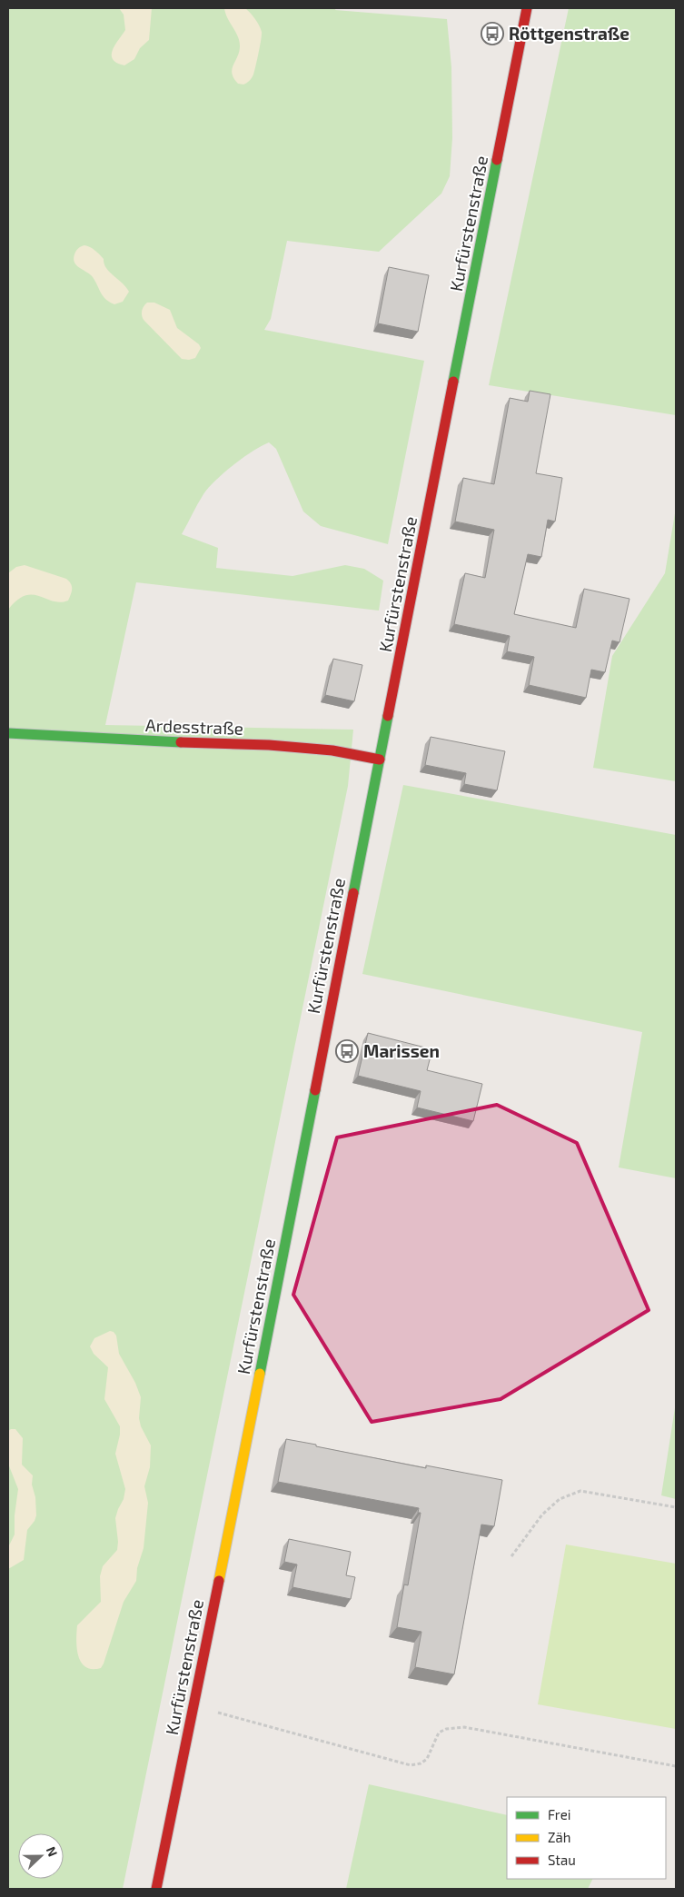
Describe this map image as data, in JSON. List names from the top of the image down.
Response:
{
  "streets": {
    "main road": ["Kurfürstenstraße", "Ardesstraße"]
  },
  "crossings": [
    ["Kurfürstenstraße", "Ardesstraße"]
  ],
  "places": {
    "bus stop": ["Röttgenstraße", "Marissen"]
  },
  "legend": ["Frei", "Zäh", "Stau"],
  "north": "right"
}
